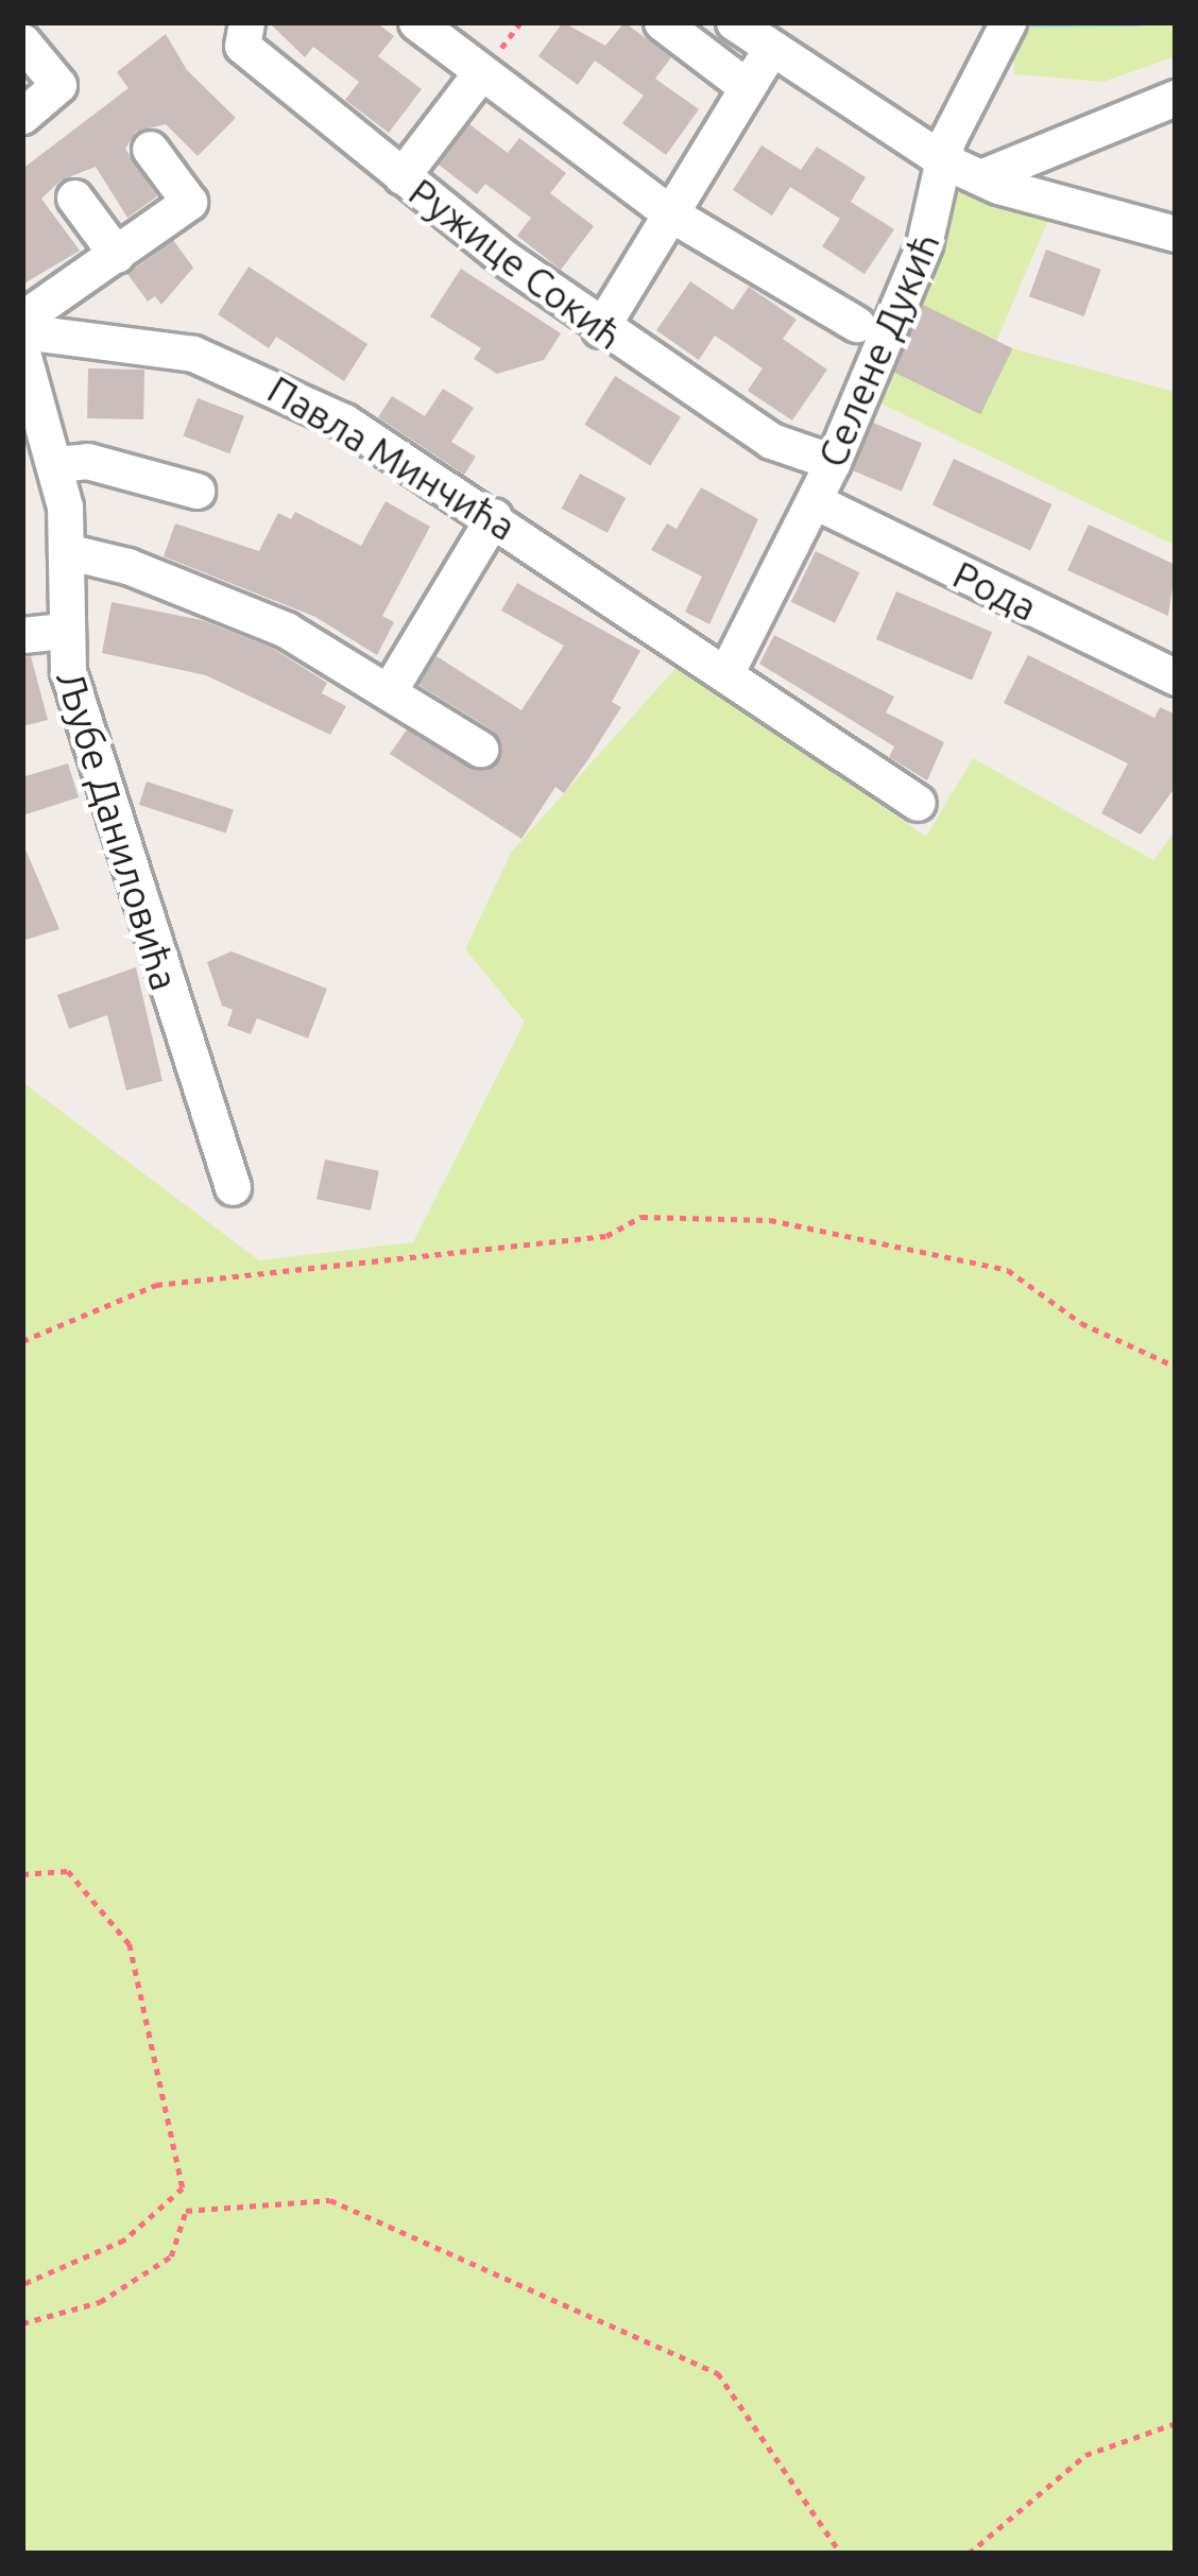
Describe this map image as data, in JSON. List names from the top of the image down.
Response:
{
  "streets": {
    "street": [
      "Ружице Сокић",
      "Селене Дукић",
      "Павла Минчића",
      "Рода",
      "Љубе Даниловића"
    ]
  },
  "crossings": [
    ["Ружице Сокић", "Селене Дукић"],
    ["Селене Дукић", "Павла Минчића"],
    ["Селене Дукић", "Рода"]
  ]
}
